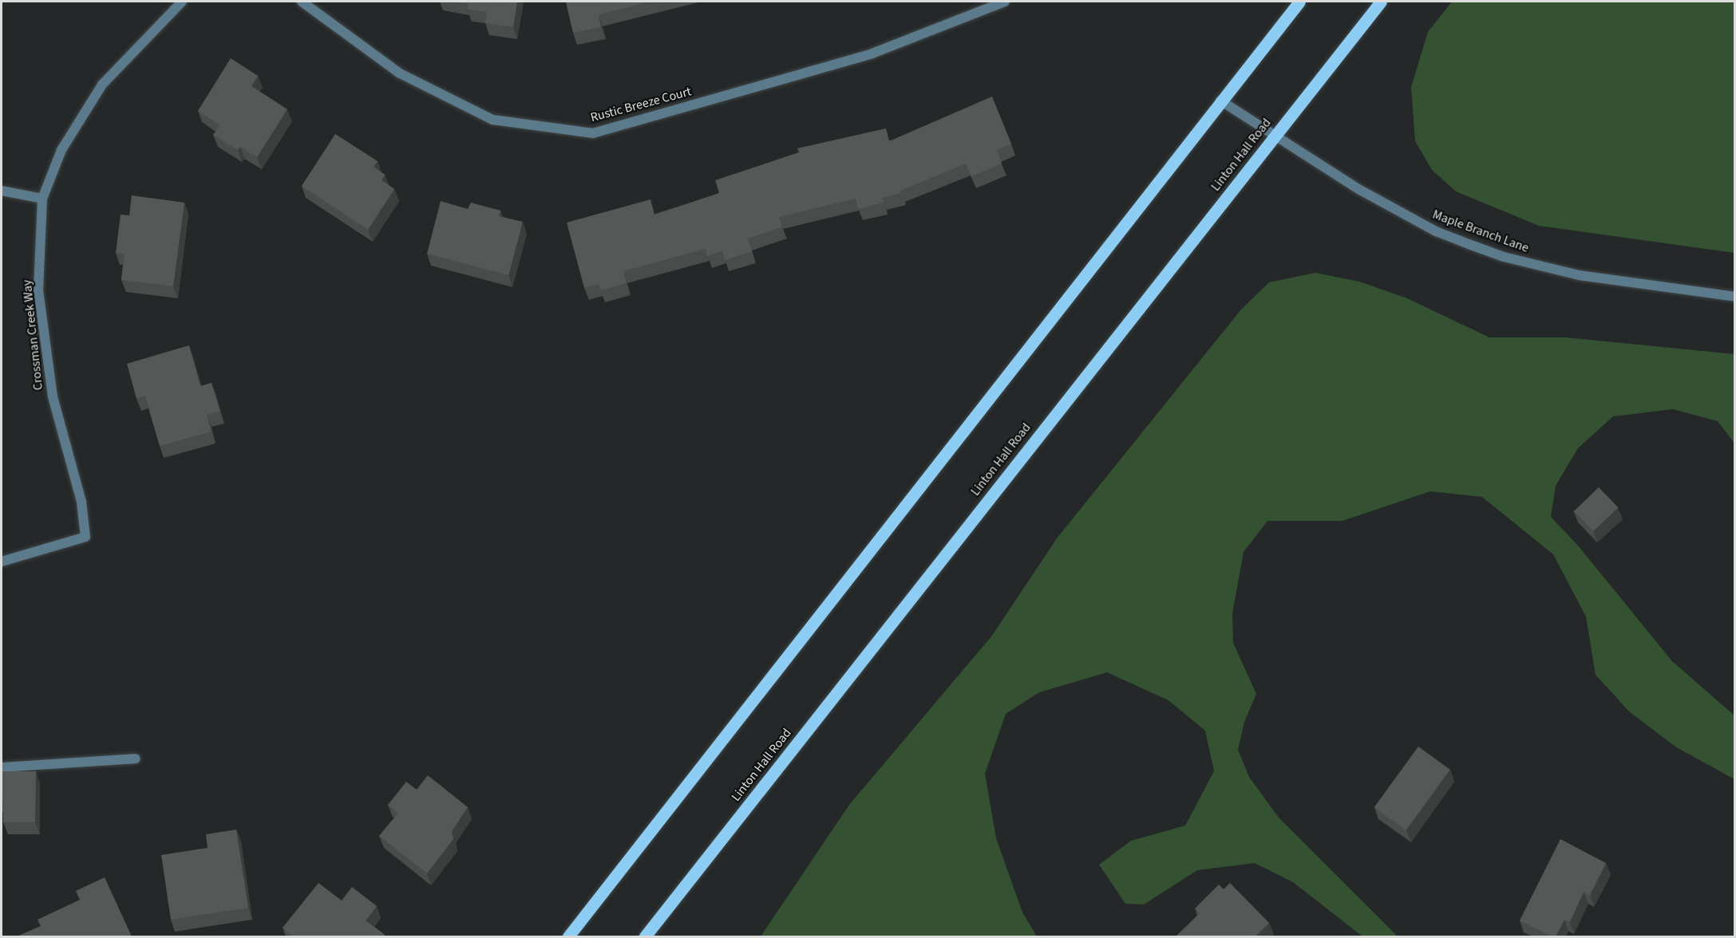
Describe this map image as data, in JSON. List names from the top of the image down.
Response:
{
  "streets": {
    "main road": ["Linton Hall Road"],
    "street": ["Rustic Breeze Court", "Maple Branch Lane", "Crossman Creek Way"]
  },
  "crossings": [
    ["Linton Hall Road", "Maple Branch Lane"]
  ]
}
